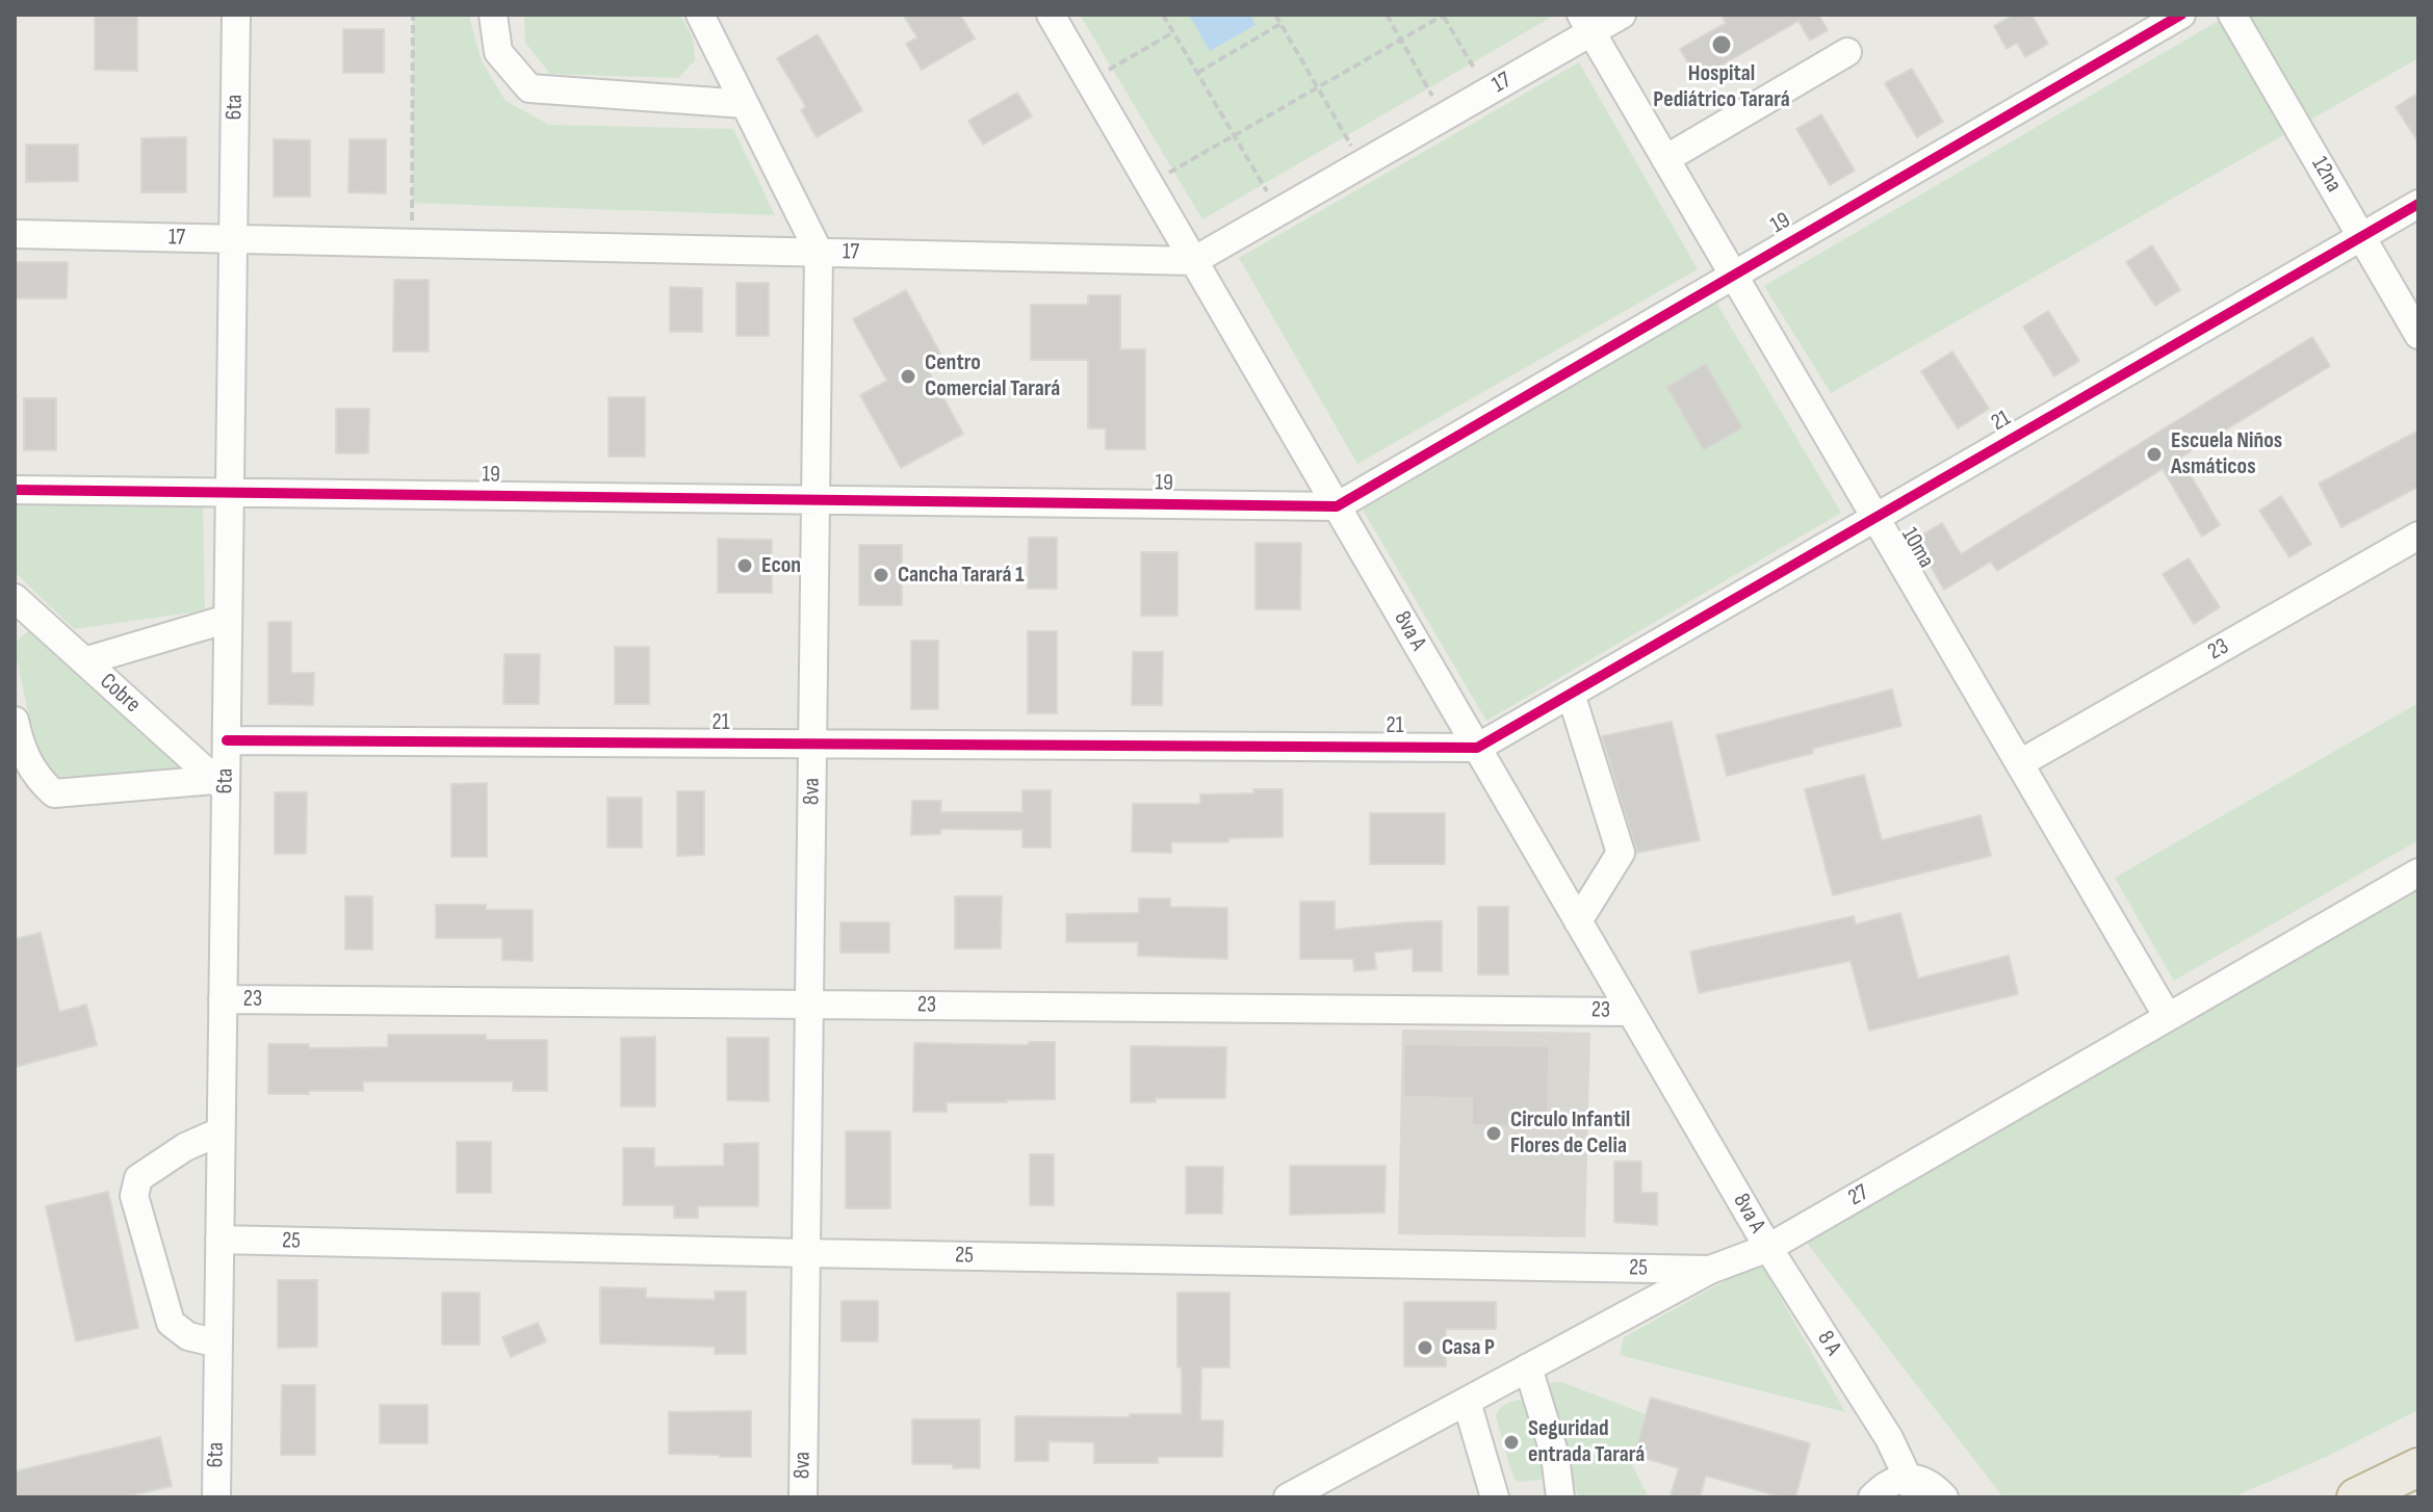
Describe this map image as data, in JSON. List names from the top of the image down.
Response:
{
  "streets": {
    "street": [
      "17",
      "6ta",
      "12na",
      "19",
      "21",
      "10ma",
      "8va A",
      "23",
      "Cobre",
      "8va",
      "27",
      "25",
      "8 A"
    ]
  },
  "crossings": [
    ["17", "6ta"],
    ["17", "10ma"],
    ["17", "8va A"],
    ["17", "8va"],
    ["6ta", "19"],
    ["6ta", "21"],
    ["6ta", "23"],
    ["6ta", "Cobre"],
    ["6ta", "25"],
    ["12na", "21"],
    ["19", "10ma"],
    ["19", "8va A"],
    ["19", "8va"],
    ["21", "10ma"],
    ["21", "8va A"],
    ["21", "8va"],
    ["10ma", "23"],
    ["10ma", "27"],
    ["8va A", "23"],
    ["8va A", "27"],
    ["8va A", "8 A"],
    ["23", "8va"],
    ["8va", "25"],
    ["27", "25"],
    ["27", "8 A"]
  ],
  "places": [
    "Hospital Pediátrico Tarará",
    "Centro Comercial Tarará",
    "Escuela Niños Asmáticos",
    "Econ",
    "Cancha Tarará 1",
    "Circulo Infantil Flores de Celia",
    "Casa P",
    "Seguridad entrada Tarará"
  ]
}
